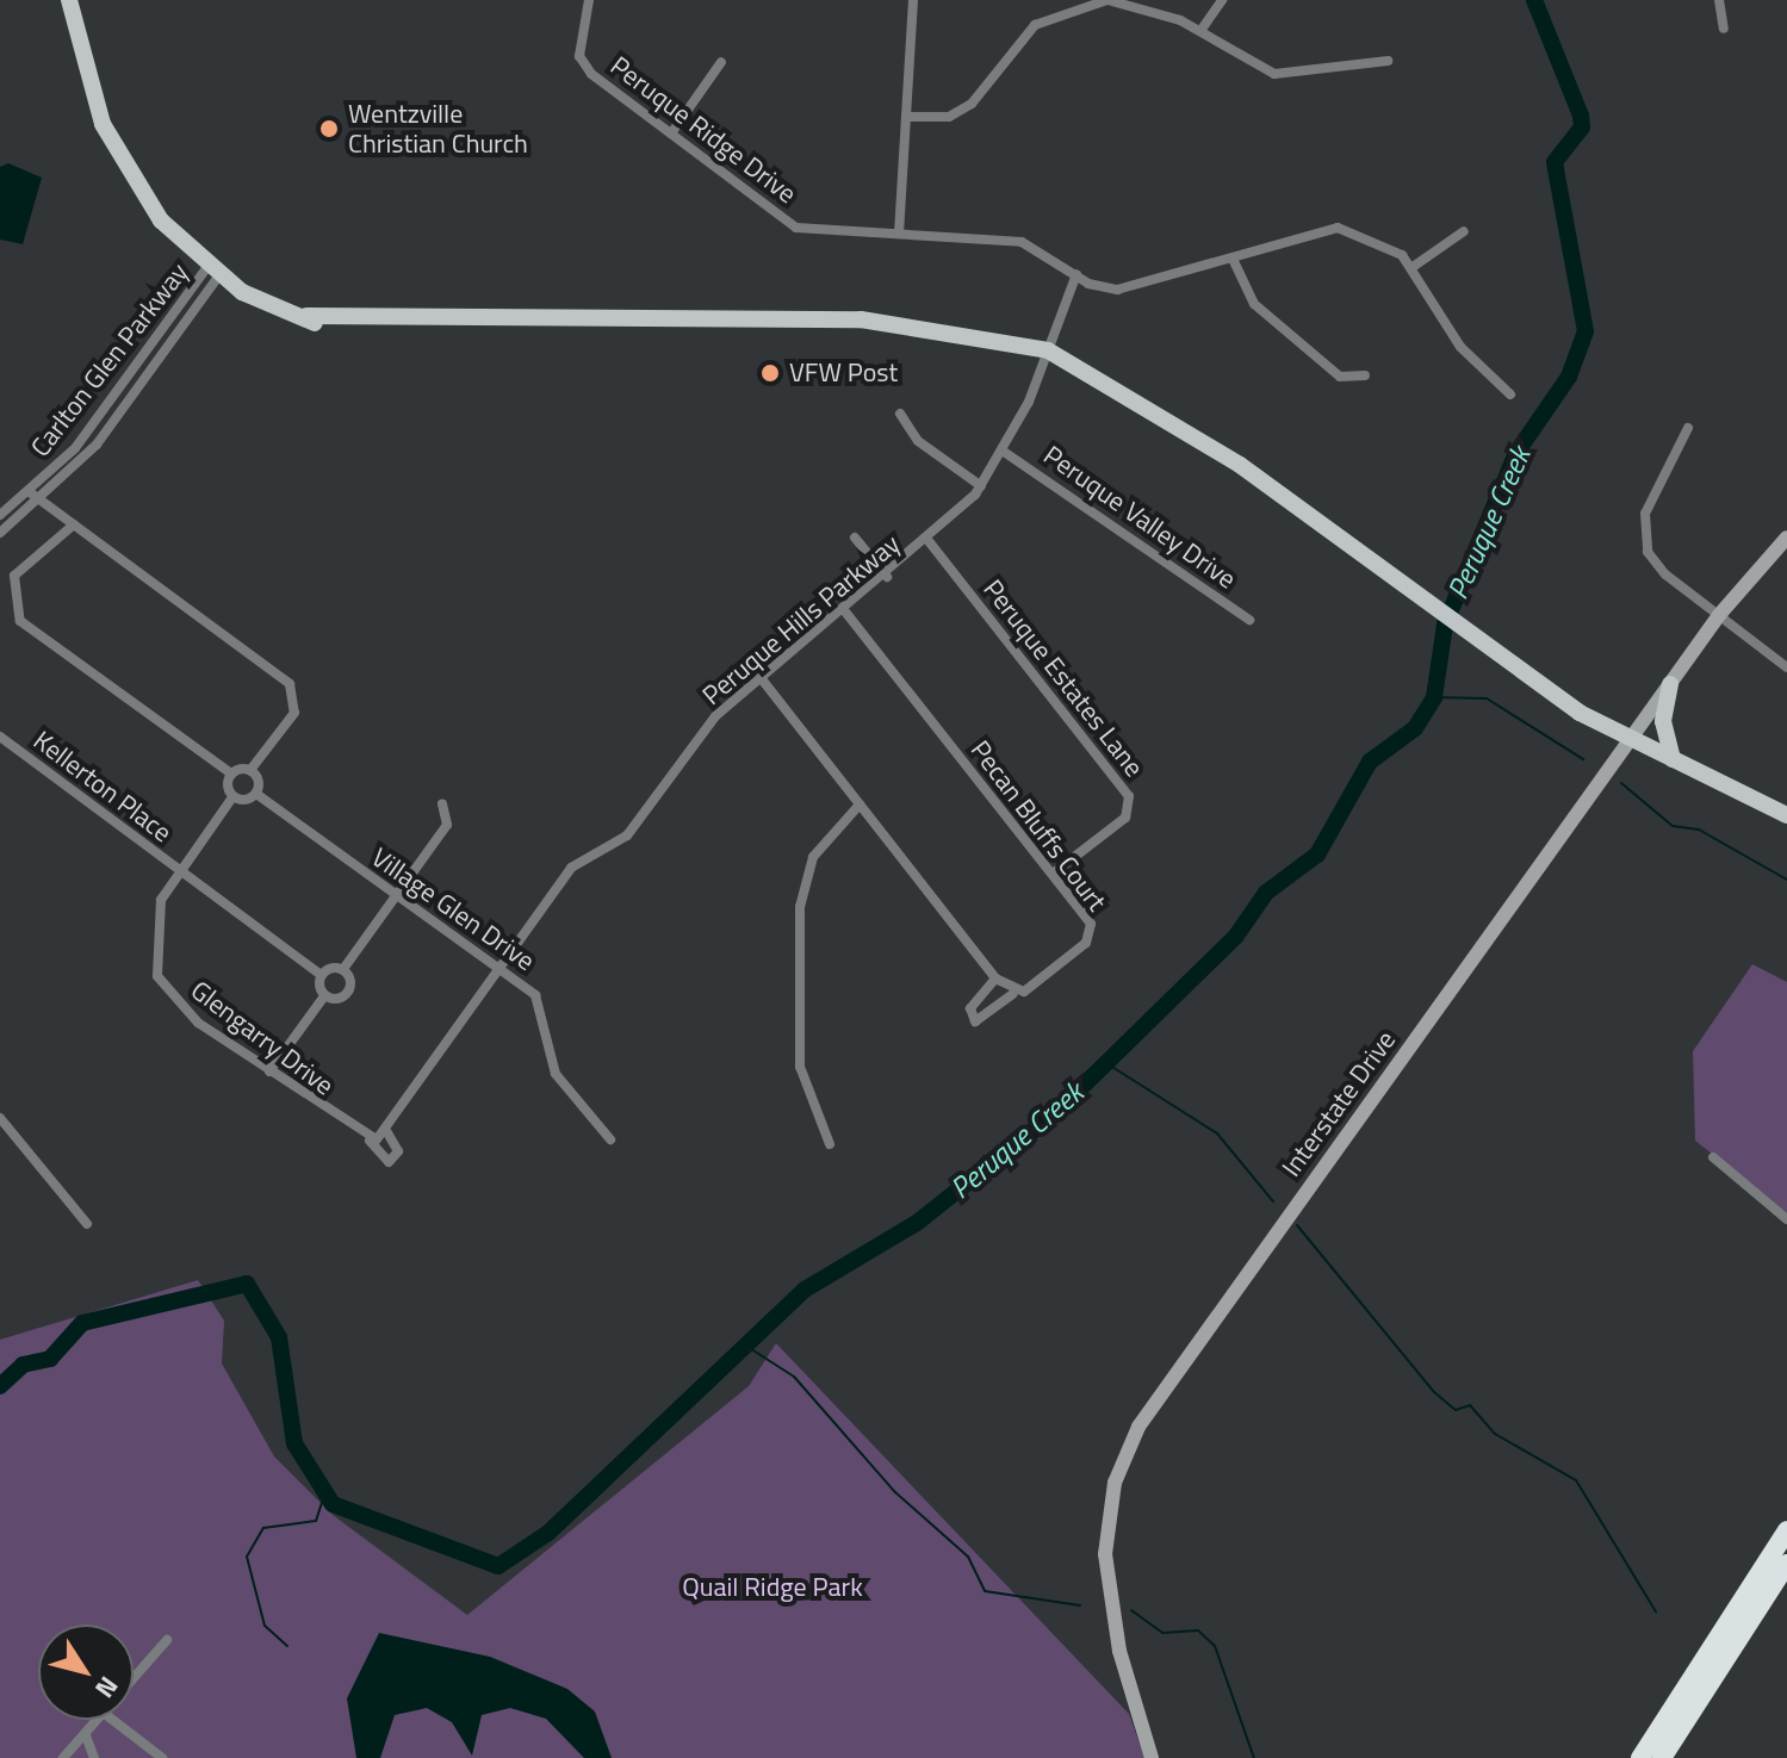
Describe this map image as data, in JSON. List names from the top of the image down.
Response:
{
  "streets": {
    "main road": ["Interstate Drive"],
    "street": [
      "Peruque Ridge Drive",
      "Carlton Glen Parkway",
      "Peruque Valley Drive",
      "Peruque Hills Parkway",
      "Peruque Estates Lane",
      "Kellerton Place",
      "Pecan Bluffs Court",
      "Village Glen Drive",
      "Glengarry Drive"
    ]
  },
  "crossings": [
    ["Peruque Ridge Drive", "Peruque Hills Parkway"],
    ["Peruque Valley Drive", "Peruque Hills Parkway"],
    ["Peruque Hills Parkway", "Peruque Estates Lane"],
    ["Peruque Hills Parkway", "Pecan Bluffs Court"],
    ["Peruque Hills Parkway", "Village Glen Drive"],
    ["Peruque Hills Parkway", "Glengarry Drive"],
    ["Peruque Estates Lane", "Pecan Bluffs Court"],
    ["Kellerton Place", "Glengarry Drive"]
  ],
  "water": ["Peruque Creek"],
  "parks": ["Quail Ridge Park"],
  "places": ["Wentzville Christian Church", "VFW Post"],
  "north": "bottom right"
}
